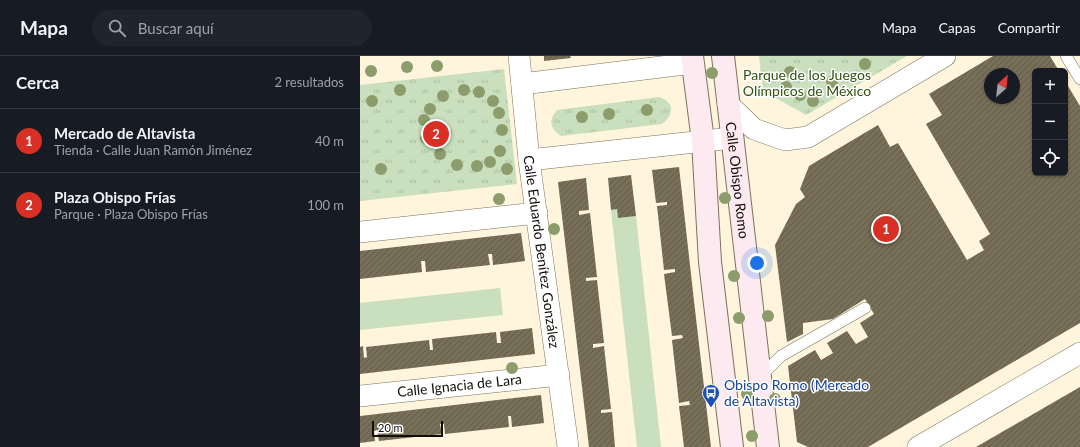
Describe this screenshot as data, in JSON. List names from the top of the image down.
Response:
{
  "streets": {
    "street": ["Calle Obispo Romo", "Calle Eduardo Benítez González", "Calle Ignacia de Lara"]
  },
  "crossings": [
    ["Calle Eduardo Benítez González", "Calle Ignacia de Lara"]
  ],
  "parks": ["Parque de los Juegos Olímpicos de México"],
  "places": {
    "bus stop": ["Obispo Romo (Mercado de Altavista)"]
  },
  "scale_bar": "20 m",
  "north": "top right",
  "page": {
    "header": "Mapa",
    "search": "Buscar aquí",
    "nav": ["Mapa", "Capas", "Compartir"],
    "heading": ["Cerca", "2 resultados"],
    "map_buttons": ["+", "−"],
    "list": [
      {
        "mark": "1",
        "name": "Mercado de Altavista",
        "note": "Tienda · Calle Juan Ramón Jiménez",
        "value": "40 m"
      },
      {
        "mark": "2",
        "name": "Plaza Obispo Frías",
        "note": "Parque · Plaza Obispo Frías",
        "value": "100 m"
      }
    ],
    "pins": ["2", "1"],
    "scale": "20 m"
  }
}
